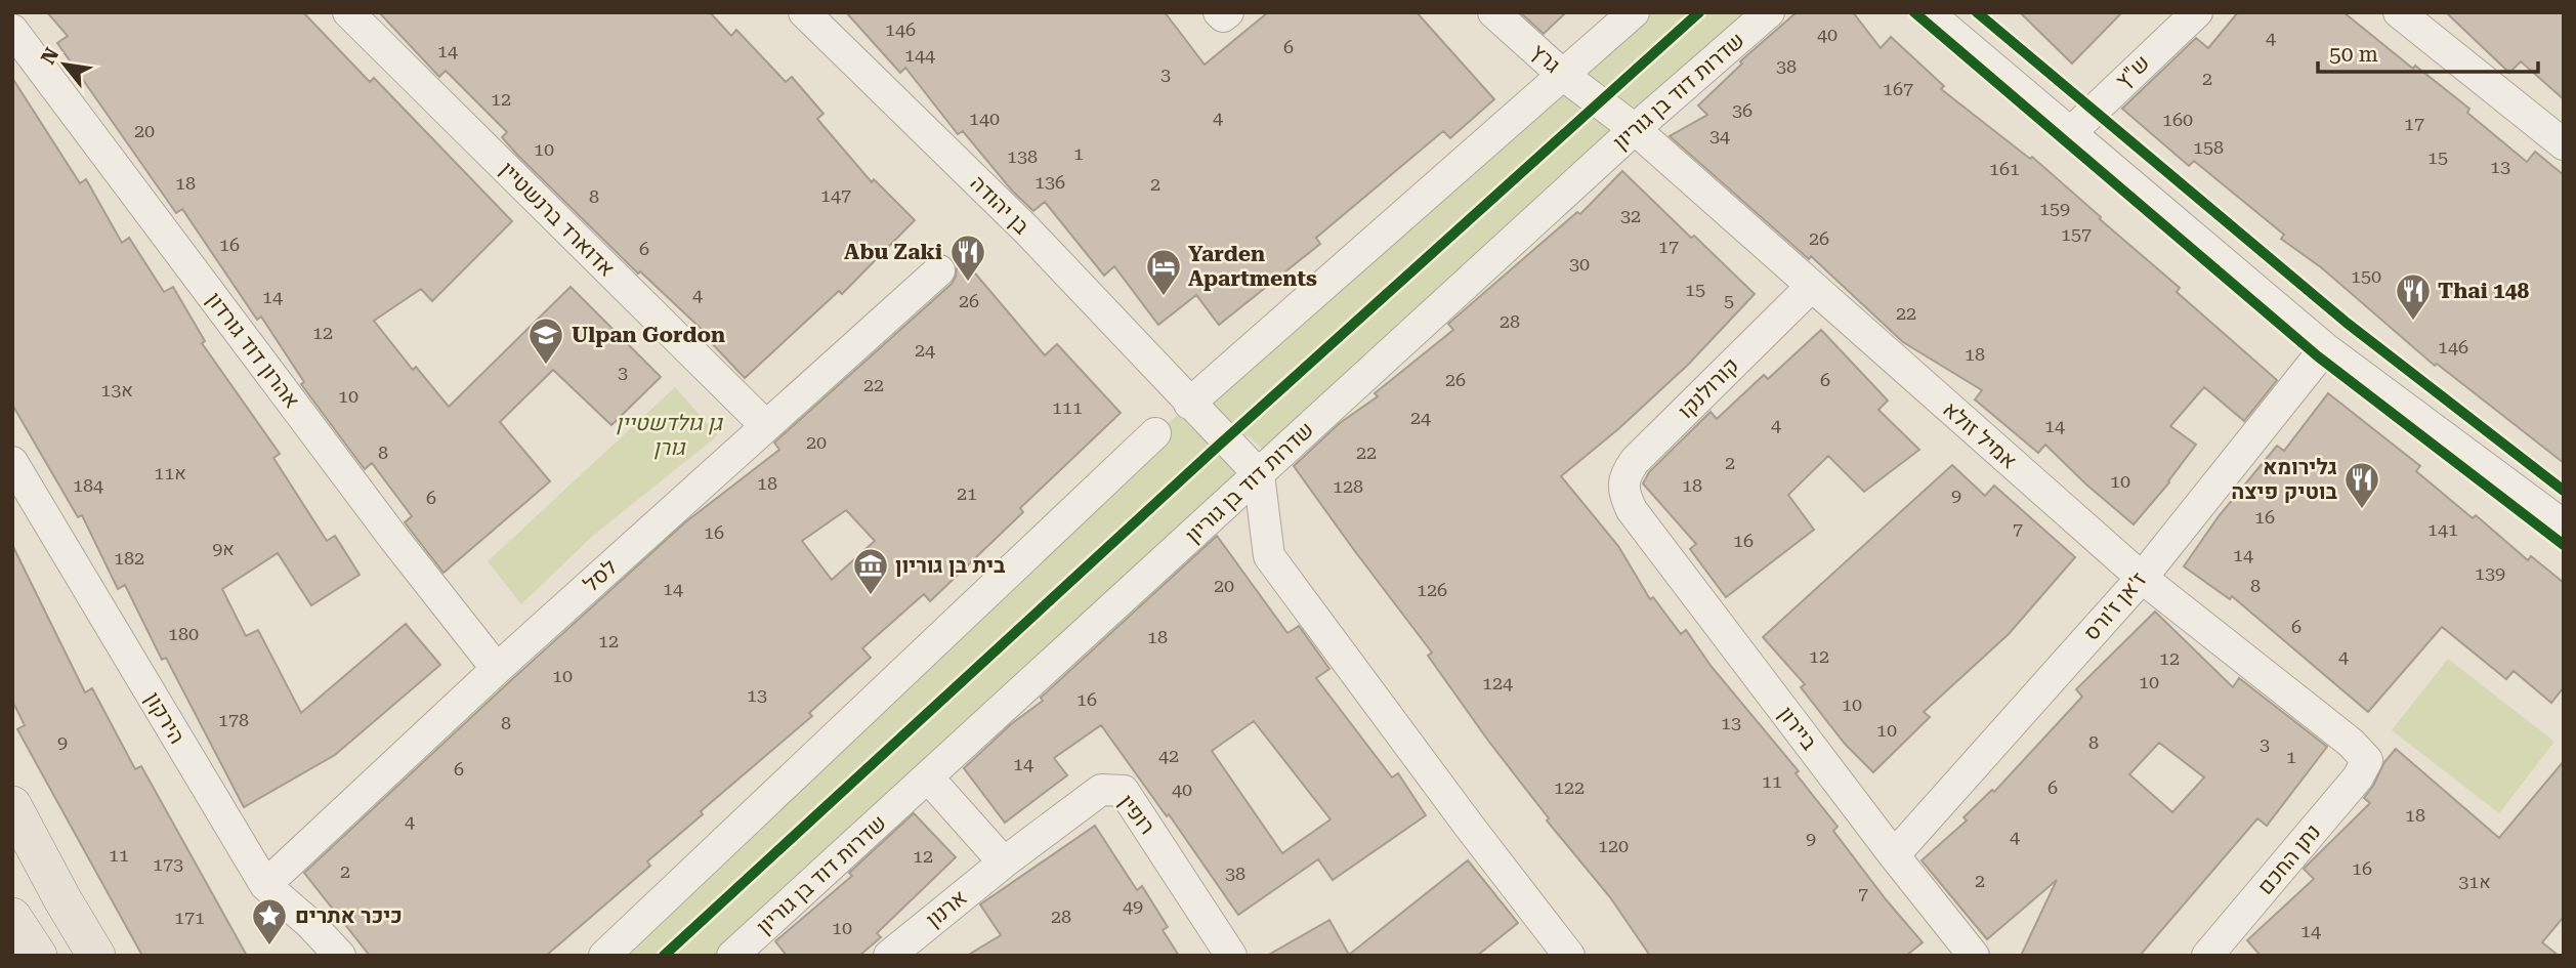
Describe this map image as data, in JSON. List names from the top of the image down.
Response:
{
  "streets": {
    "street": [
      "גרץ",
      "ש\"ץ",
      "שדרות דוד בן גוריון",
      "בן יהודה",
      "אדוארד ברנשטיין",
      "אהרון דוד גורדון",
      "קורולנקו",
      "אמיל זולא",
      "לסל",
      "ז'אן ז'ורס",
      "הירקון",
      "ביירון",
      "רופין",
      "נתן החכם",
      "ארנון"
    ]
  },
  "crossings": [
    ["גרץ", "אמיל זולא"],
    ["שדרות דוד בן גוריון", "בן יהודה"],
    ["שדרות דוד בן גוריון", "אמיל זולא"],
    ["אדוארד ברנשטיין", "לסל"],
    ["אהרון דוד גורדון", "לסל"],
    ["קורולנקו", "אמיל זולא"],
    ["קורולנקו", "ביירון"],
    ["אמיל זולא", "ז'אן ז'ורס"],
    ["אמיל זולא", "נתן החכם"],
    ["לסל", "הירקון"],
    ["ז'אן ז'ורס", "ביירון"],
    ["רופין", "ארנון"]
  ],
  "parks": ["גן גולדשטיין גורן"],
  "places": {
    "restaurant": ["Abu Zaki", "Thai 148", "גלירומא בוטיק פיצה"],
    "hotel": ["Yarden Apartments"],
    "school or university": ["Ulpan Gordon"],
    "museum": ["בית בן גוריון"],
    "place": ["כיכר אתרים"]
  },
  "house_numbers": [
    "146",
    "40",
    "4",
    "6",
    "14",
    "144",
    "38",
    "3",
    "2",
    "167",
    "12",
    "36",
    "4",
    "140",
    "160",
    "17",
    "20",
    "34",
    "158",
    "10",
    "1",
    "138",
    "15",
    "13",
    "161",
    "136",
    "18",
    "2",
    "147",
    "8",
    "159",
    "32",
    "157",
    "26",
    "16",
    "17",
    "6",
    "30",
    "150",
    "15",
    "4",
    "14",
    "26",
    "5",
    "22",
    "28",
    "12",
    "146",
    "24",
    "18",
    "3",
    "26",
    "6",
    "22",
    "13א",
    "10",
    "111",
    "24",
    "4",
    "14",
    "20",
    "8",
    "22",
    "2",
    "11א",
    "10",
    "18",
    "184",
    "18",
    "128",
    "21",
    "9",
    "6",
    "16",
    "7",
    "141",
    "16",
    "16",
    "9א",
    "14",
    "182",
    "139",
    "20",
    "8",
    "14",
    "126",
    "6",
    "180",
    "18",
    "12",
    "12",
    "4",
    "12",
    "10",
    "10",
    "124",
    "13",
    "16",
    "10",
    "178",
    "8",
    "13",
    "10",
    "9",
    "8",
    "3",
    "42",
    "1",
    "14",
    "6",
    "11",
    "122",
    "6",
    "40",
    "18",
    "4",
    "4",
    "9",
    "120",
    "11",
    "12",
    "173",
    "16",
    "2",
    "38",
    "2",
    "31א",
    "7",
    "49",
    "28",
    "171",
    "10",
    "14"
  ],
  "scale_bar": "50 m",
  "north": "top left"
}
